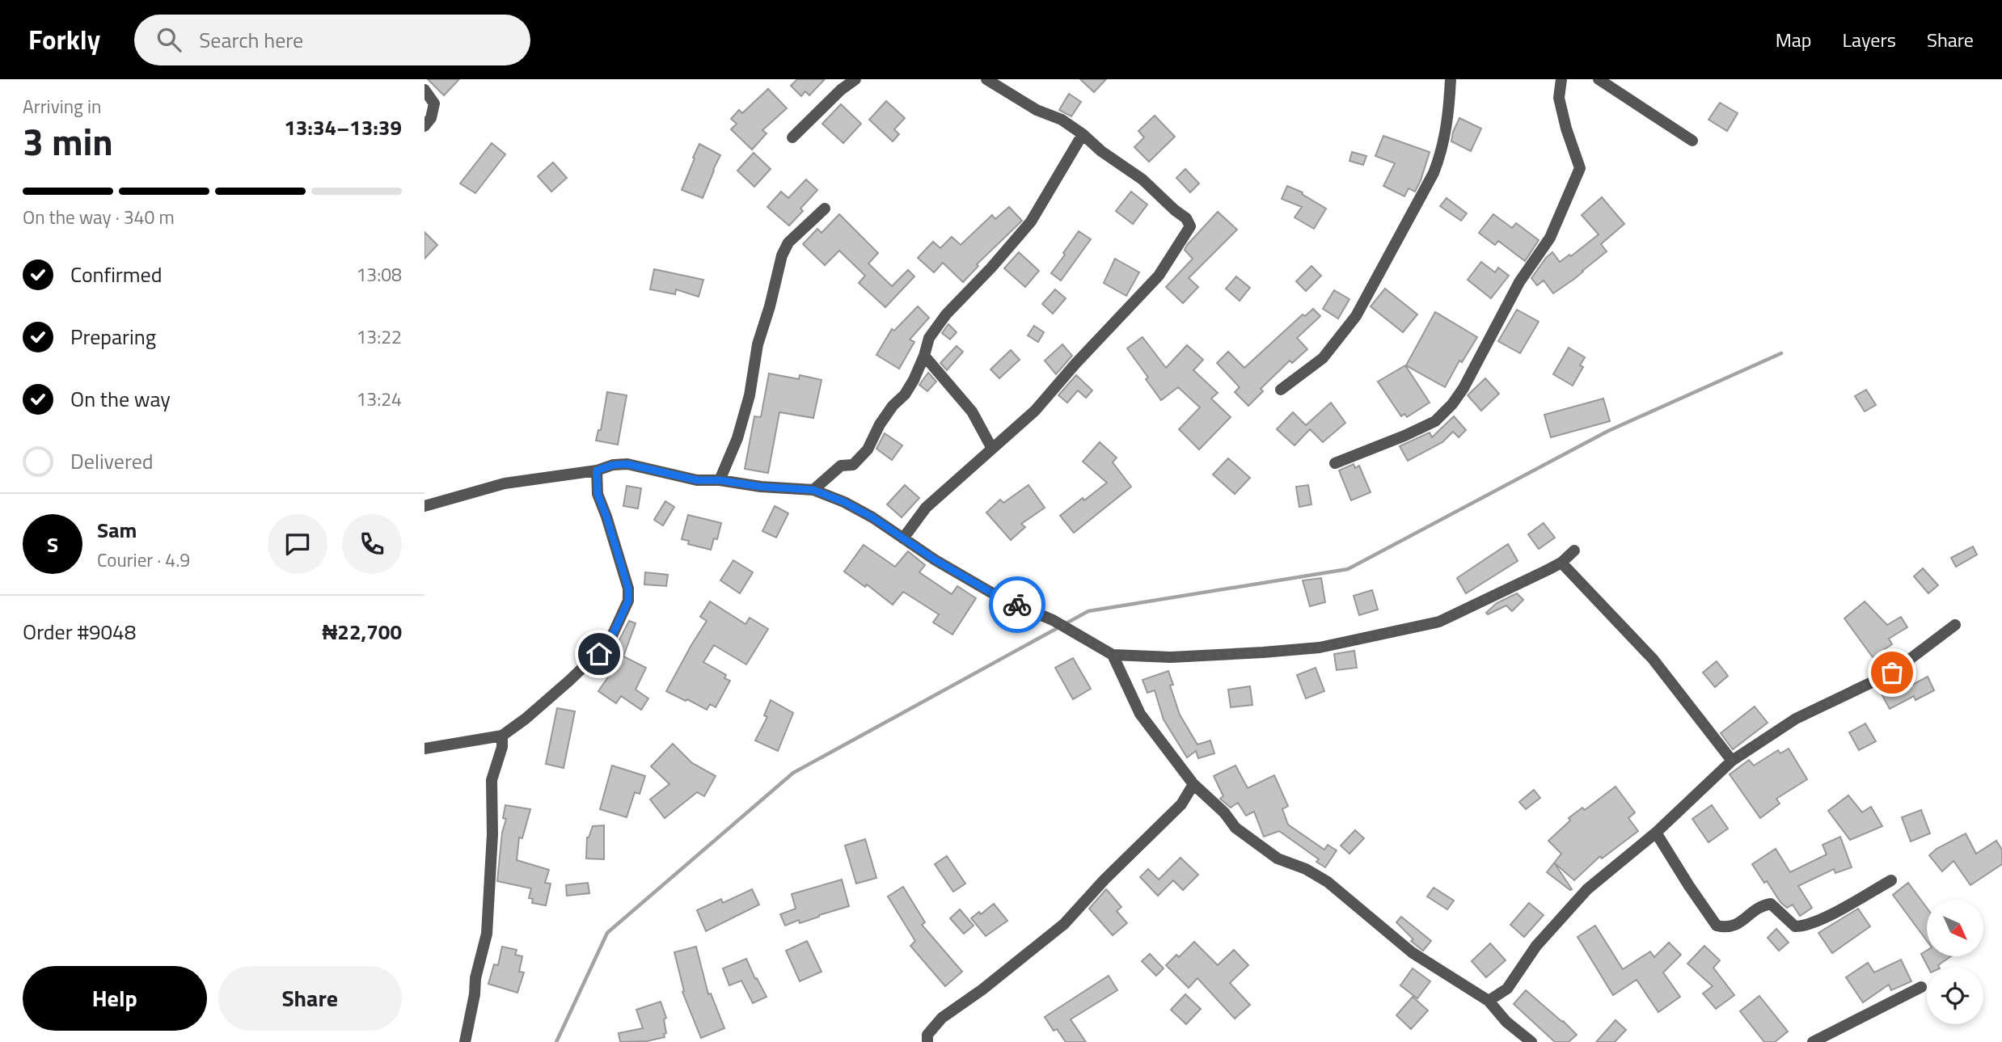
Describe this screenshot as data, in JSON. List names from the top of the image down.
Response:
{
  "north": "bottom right",
  "page": {
    "header": "Forkly",
    "search": "Search here",
    "nav": ["Map", "Layers", "Share"],
    "heading": ["3 min", "Arriving in", "13:34–13:39"],
    "panel": [
      "Sam",
      "Courier · 4.9",
      "Order #9048",
      "₦22,700"
    ],
    "bar": "On the way · 340 m",
    "list": [
      ["Confirmed", "13:08"],
      ["Preparing", "13:22"],
      ["On the way", "13:24"],
      "Delivered"
    ],
    "round": "S",
    "buttons": ["Help", "Share"]
  }
}
